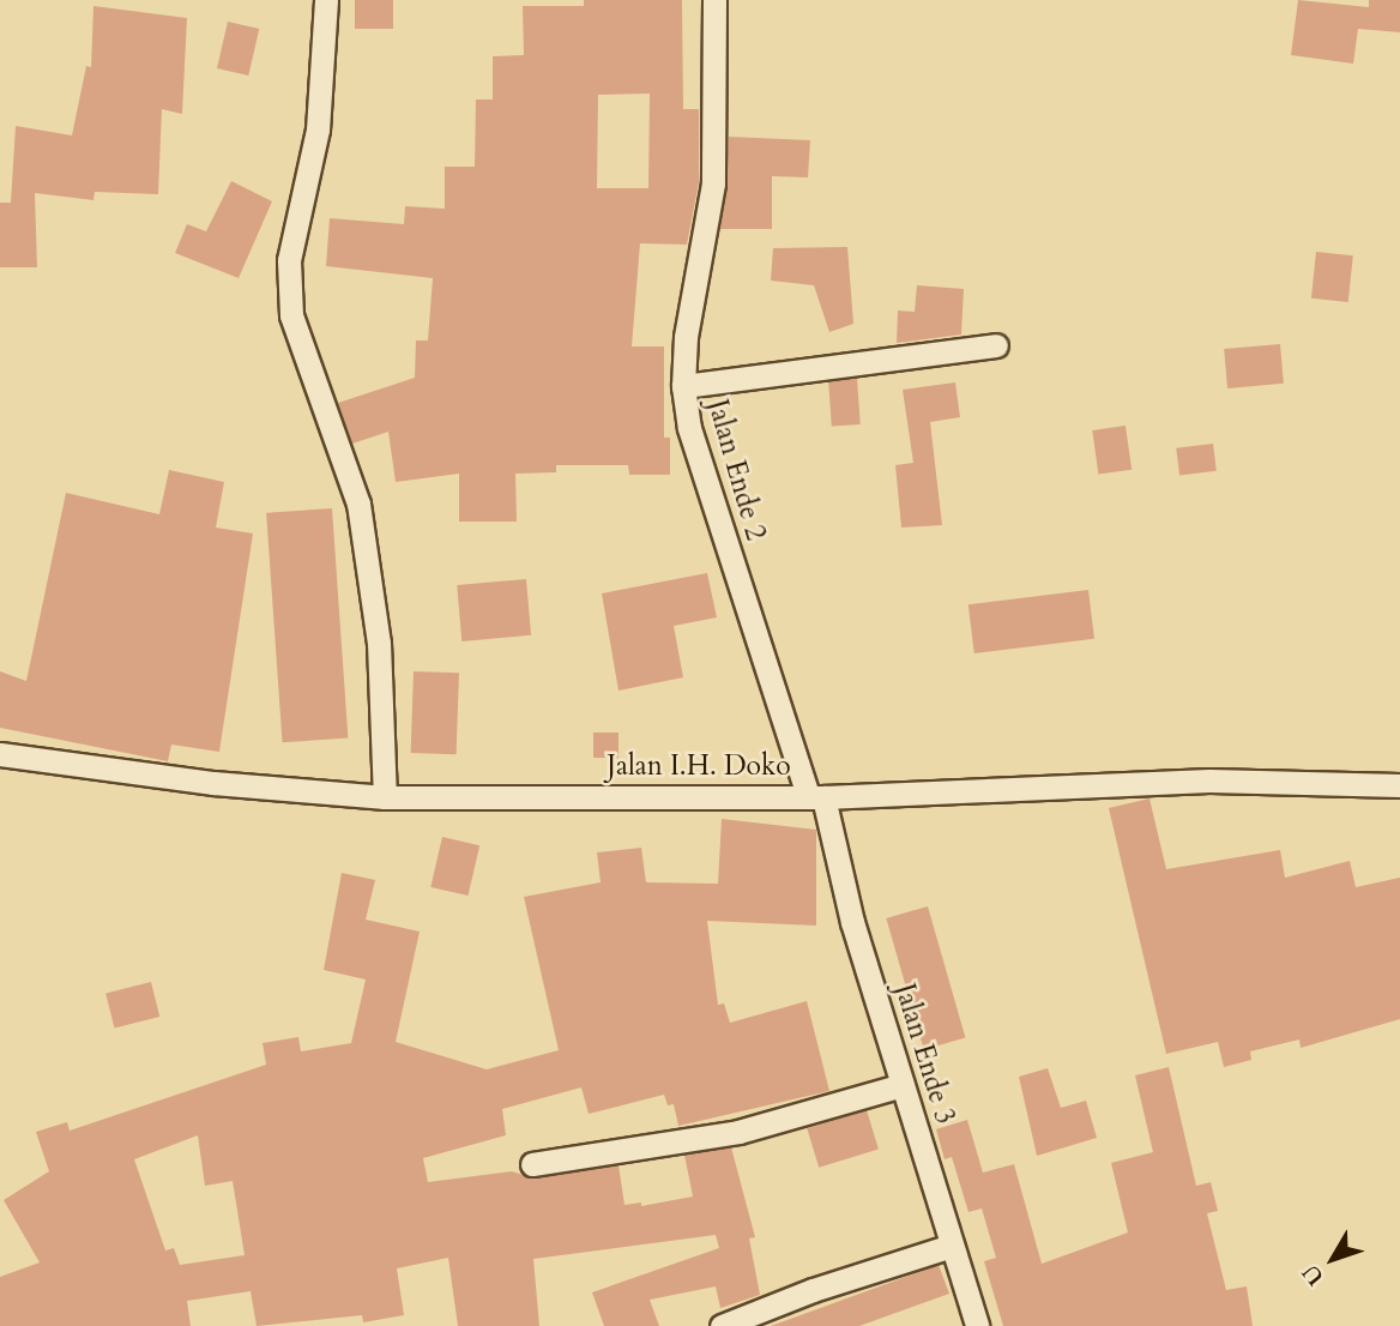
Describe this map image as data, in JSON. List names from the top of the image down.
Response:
{
  "streets": {
    "street": ["Jalan Ende 2", "Jalan I.H. Doko", "Jalan Ende 3"]
  },
  "crossings": [
    ["Jalan Ende 2", "Jalan I.H. Doko"],
    ["Jalan Ende 2", "Jalan Ende 3"],
    ["Jalan I.H. Doko", "Jalan Ende 3"]
  ],
  "north": "bottom left"
}
